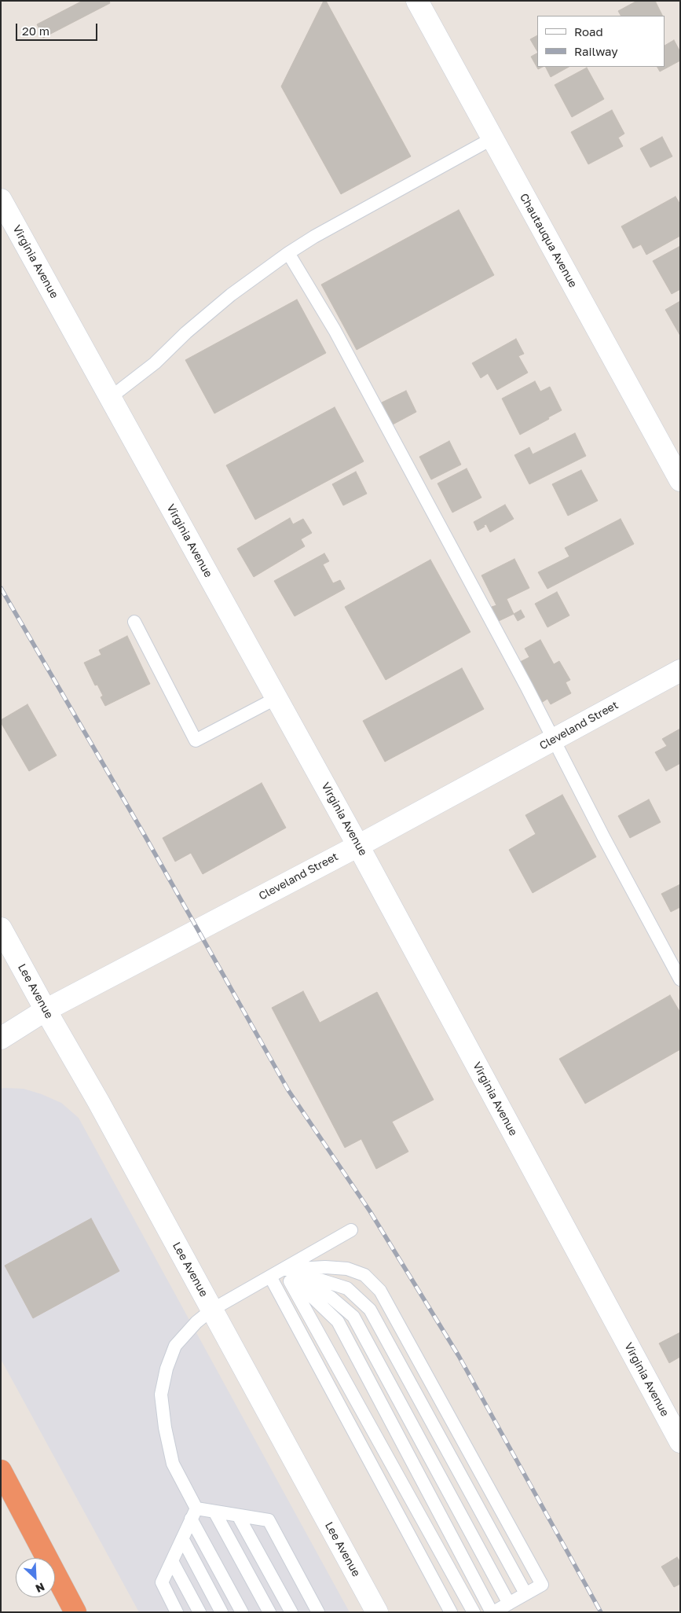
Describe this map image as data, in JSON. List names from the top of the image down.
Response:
{
  "streets": {
    "street": [
      "Chautauqua Avenue",
      "Virginia Avenue",
      "Cleveland Street",
      "Lee Avenue"
    ]
  },
  "crossings": [
    ["Virginia Avenue", "Cleveland Street"],
    ["Cleveland Street", "Lee Avenue"]
  ],
  "legend": ["Road", "Railway"],
  "scale_bar": "20 m",
  "north": "bottom right"
}
